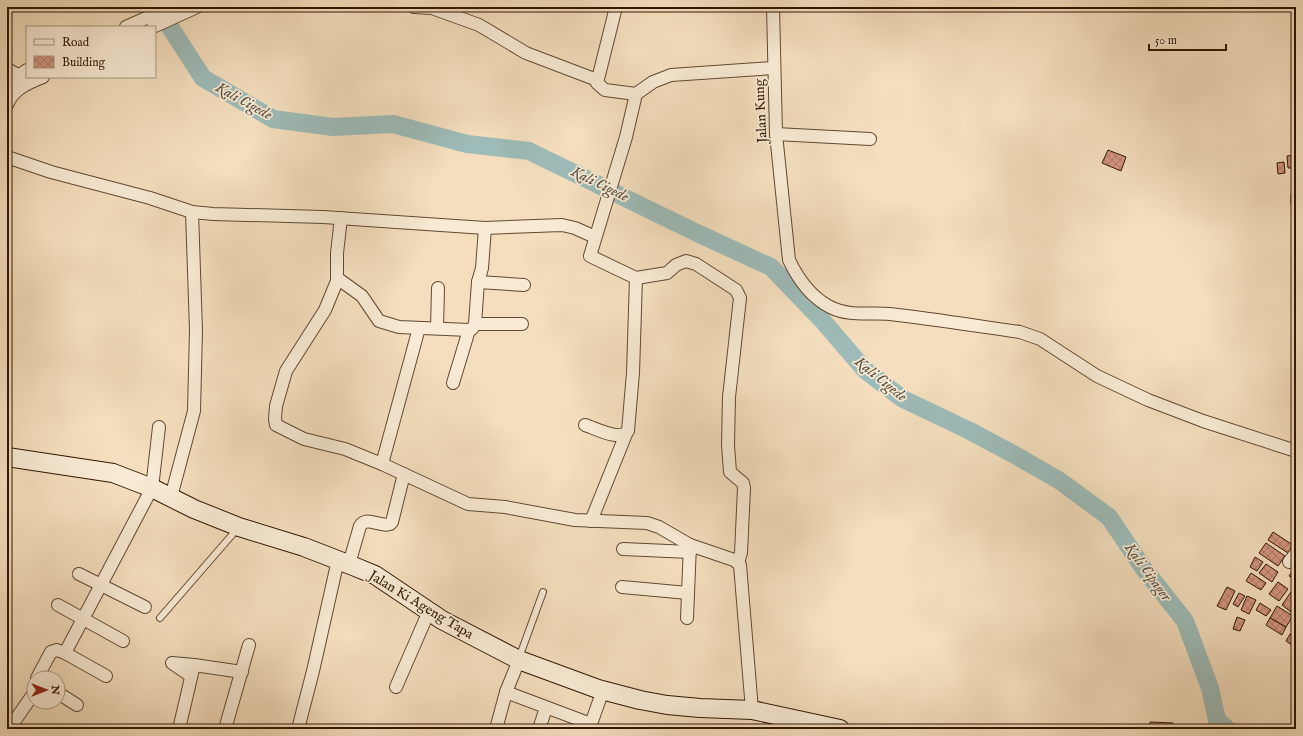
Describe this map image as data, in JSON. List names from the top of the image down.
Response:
{
  "streets": {
    "street": ["Jalan Kung", "Jalan Ki Ageng Tapa"]
  },
  "water": ["Kali Cigede", "Kali Cipager"],
  "legend": ["Road", "Building"],
  "scale_bar": "50 m",
  "north": "right"
}
